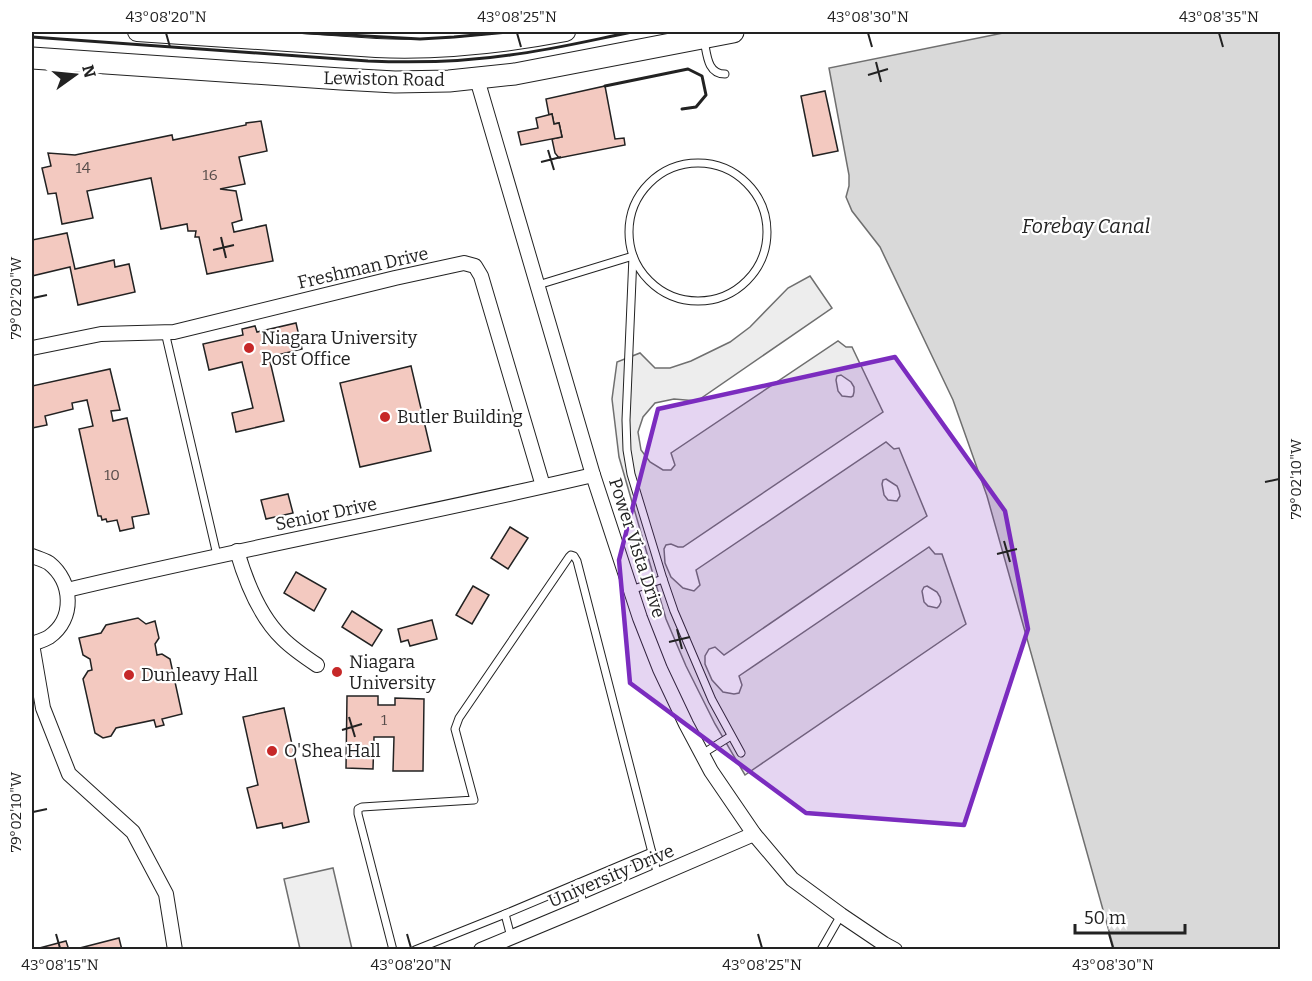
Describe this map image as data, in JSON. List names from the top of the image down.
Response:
{
  "streets": {
    "main road": ["Lewiston Road"],
    "street": [
      "Freshman Drive",
      "Senior Drive",
      "Power Vista Drive",
      "University Drive"
    ]
  },
  "crossings": [
    ["Lewiston Road", "Power Vista Drive"],
    ["Freshman Drive", "Senior Drive"],
    ["Senior Drive", "Power Vista Drive"],
    ["Power Vista Drive", "University Drive"]
  ],
  "water": ["Forebay Canal"],
  "places": [
    "Niagara University Post Office",
    "Butler Building",
    "Niagara University",
    "Dunleavy Hall",
    "O'Shea Hall"
  ],
  "house_numbers": [
    "14",
    "16",
    "10",
    "1"
  ],
  "scale_bar": "50 m",
  "north": "right",
  "coordinates": [
    "43°08'20\"N",
    "43°08'25\"N",
    "43°08'30\"N",
    "43°08'35\"N",
    "79°02'20\"W",
    "79°02'10\"W",
    "43°08'15\"N"
  ]
}
